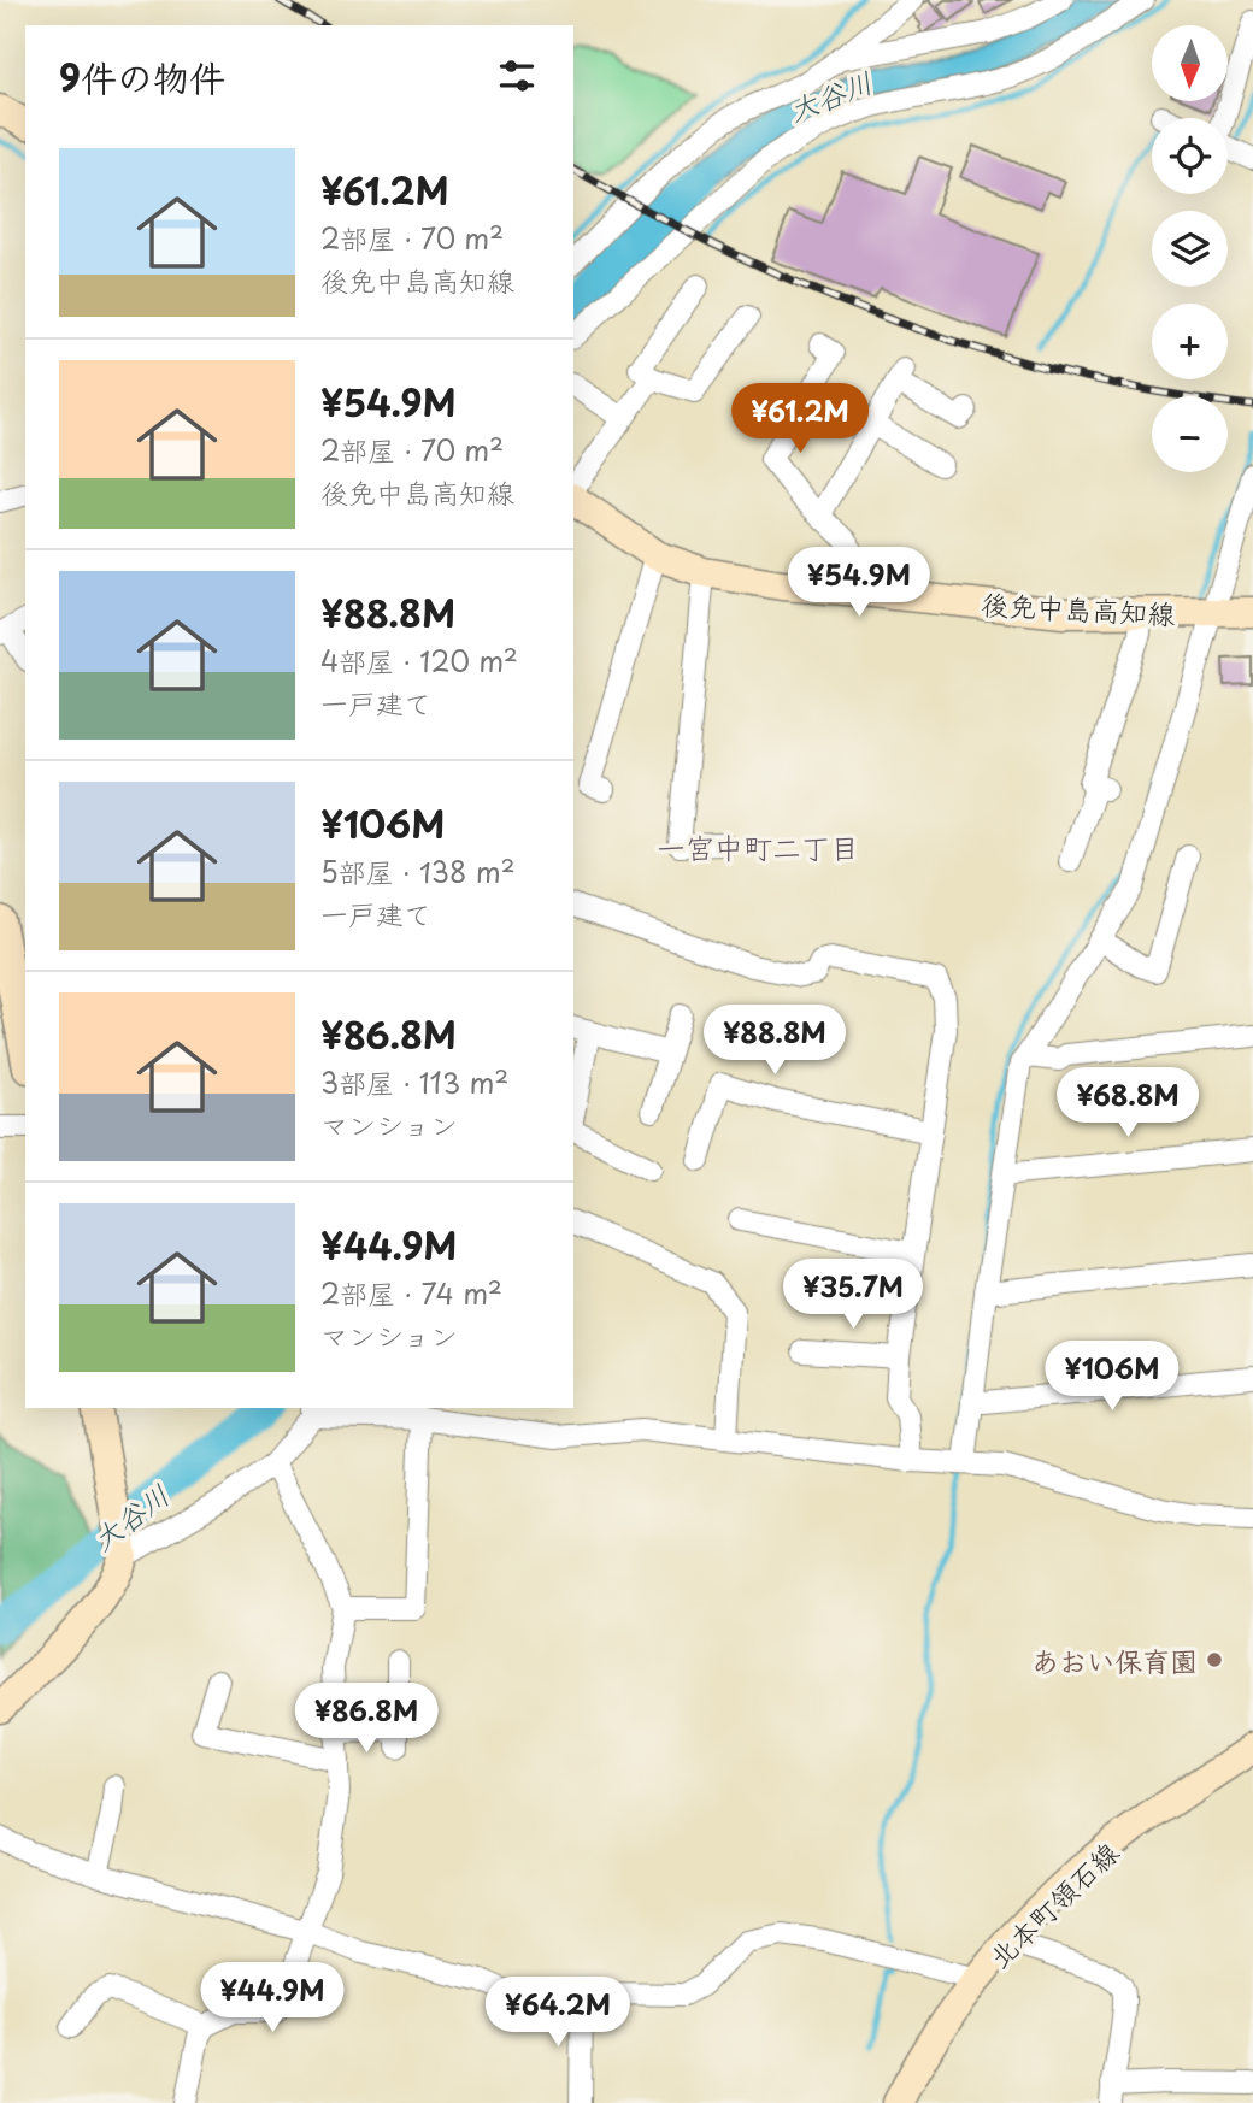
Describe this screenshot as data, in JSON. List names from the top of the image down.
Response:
{
  "streets": {
    "main road": ["後免中島高知線", "北本町領石線"]
  },
  "districts": ["一宮中町二丁目"],
  "water": ["大谷川"],
  "places": ["あおい保育園"],
  "north": "bottom",
  "page": {
    "map_buttons": ["+", "−"],
    "heading": "9件の物件",
    "list": [
      {
        "name": "¥61.2M",
        "note": "2部屋 · 70 m² · 後免中島高知線"
      },
      {
        "name": "¥54.9M",
        "note": "2部屋 · 70 m² · 後免中島高知線"
      },
      {
        "name": "¥88.8M",
        "note": "4部屋 · 120 m² · 一戸建て"
      },
      {
        "name": "¥106M",
        "note": "5部屋 · 138 m² · 一戸建て"
      },
      {
        "name": "¥86.8M",
        "note": "3部屋 · 113 m² · マンション"
      },
      {
        "name": "¥44.9M",
        "note": "2部屋 · 74 m² · マンション"
      }
    ],
    "price": [
      "¥61.2M",
      "¥54.9M",
      "¥88.8M",
      "¥68.8M",
      "¥35.7M",
      "¥106M",
      "¥86.8M",
      "¥44.9M",
      "¥64.2M"
    ]
  }
}
